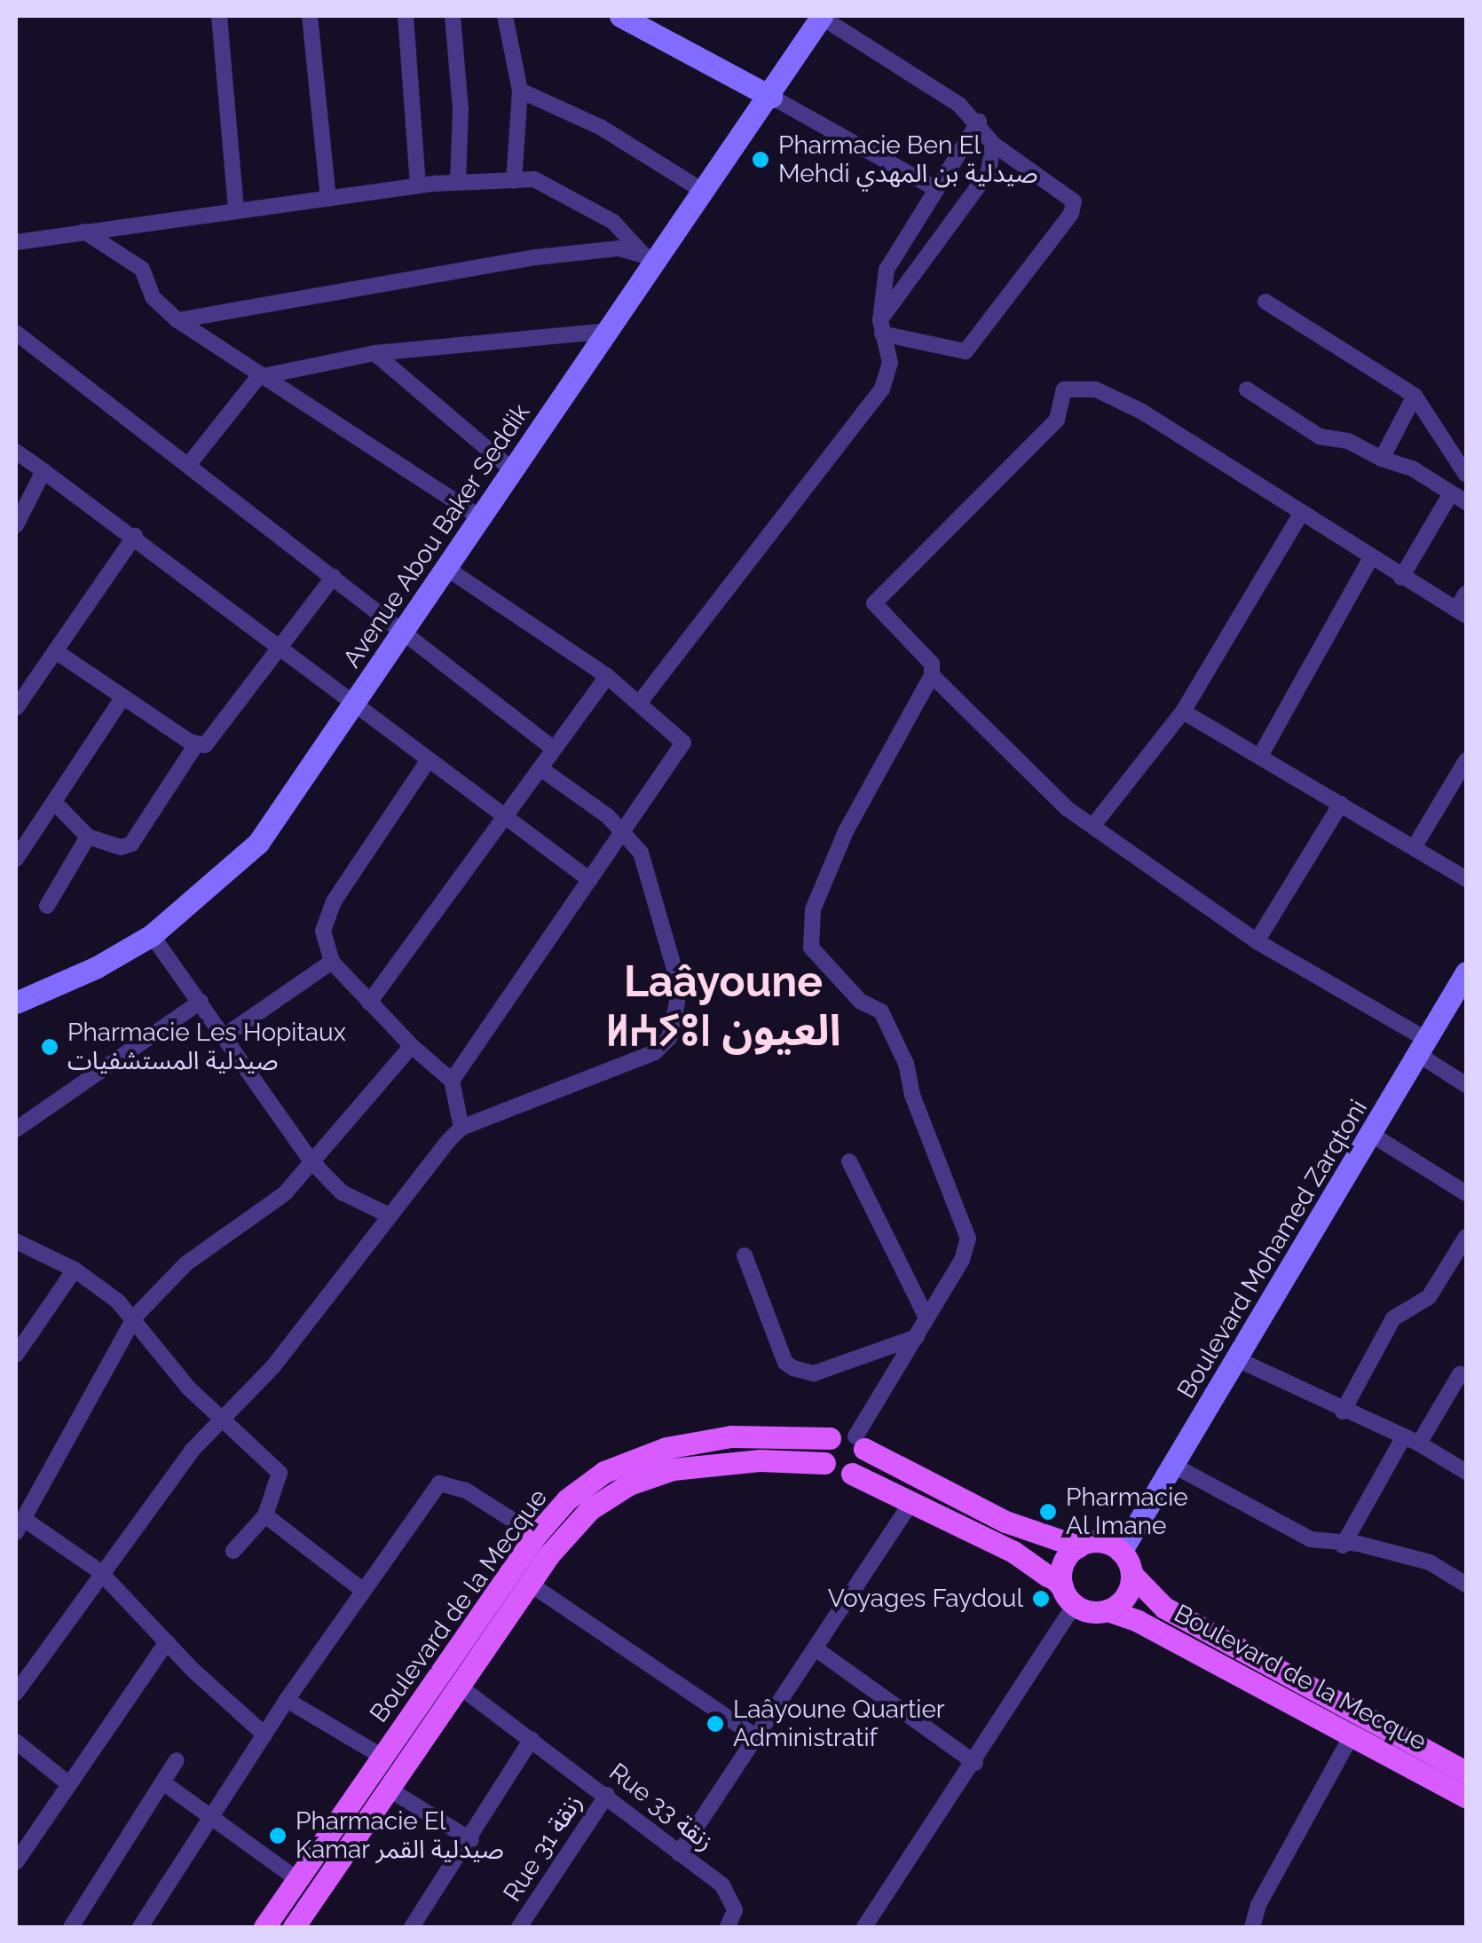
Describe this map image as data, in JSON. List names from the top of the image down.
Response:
{
  "streets": {
    "main road": ["Avenue Abou Baker Seddik", "Boulevard Mohamed Zarqtoni", "Boulevard de la Mecque"],
    "street": ["Rue 33 زنقة", "Rue 31 زنقة"]
  },
  "crossings": [
    ["Boulevard Mohamed Zarqtoni", "Boulevard de la Mecque"],
    ["Boulevard de la Mecque", "Rue 33 زنقة"],
    ["Rue 33 زنقة", "Rue 31 زنقة"]
  ],
  "districts": ["Laâyoune ⵍⵄⵢⵓⵏ العيون"],
  "places": [
    "Pharmacie Ben El Mehdi صيدلية بن المهدي",
    "Pharmacie Les Hopitaux صيدلية المستشفيات",
    "Pharmacie Al Imane",
    "Voyages Faydoul",
    "Laâyoune Quartier Administratif",
    "Pharmacie El Kamar صيدلية القمر"
  ]
}
